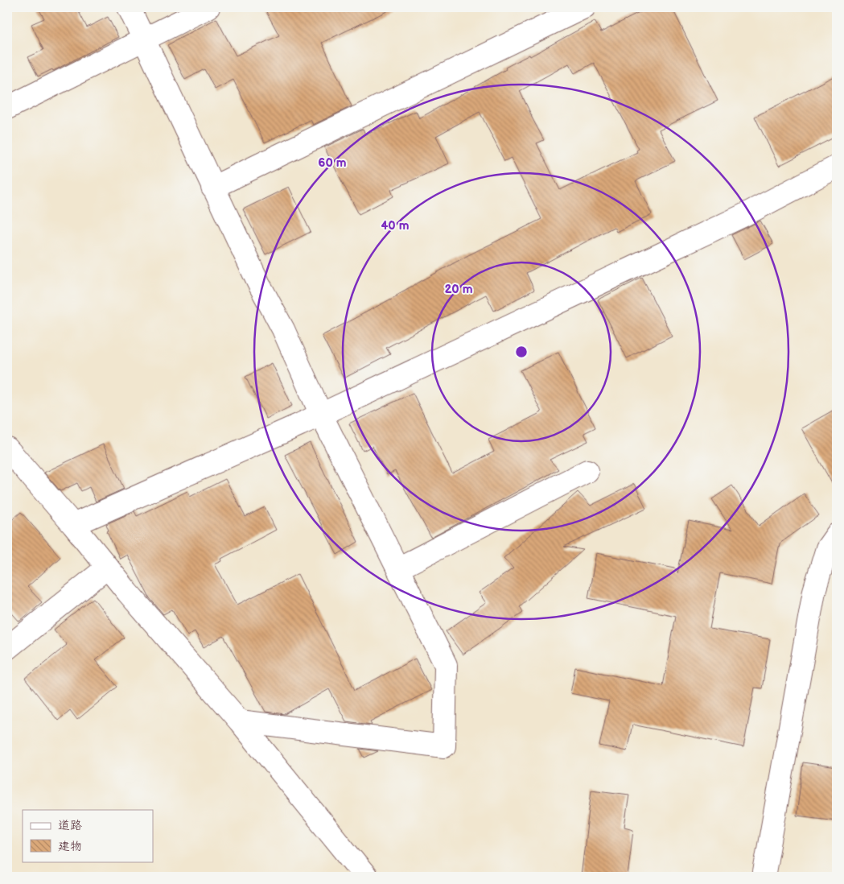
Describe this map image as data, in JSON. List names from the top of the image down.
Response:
{
  "legend": ["道路", "建物"],
  "rings": ["60 m", "40 m", "20 m"]
}
